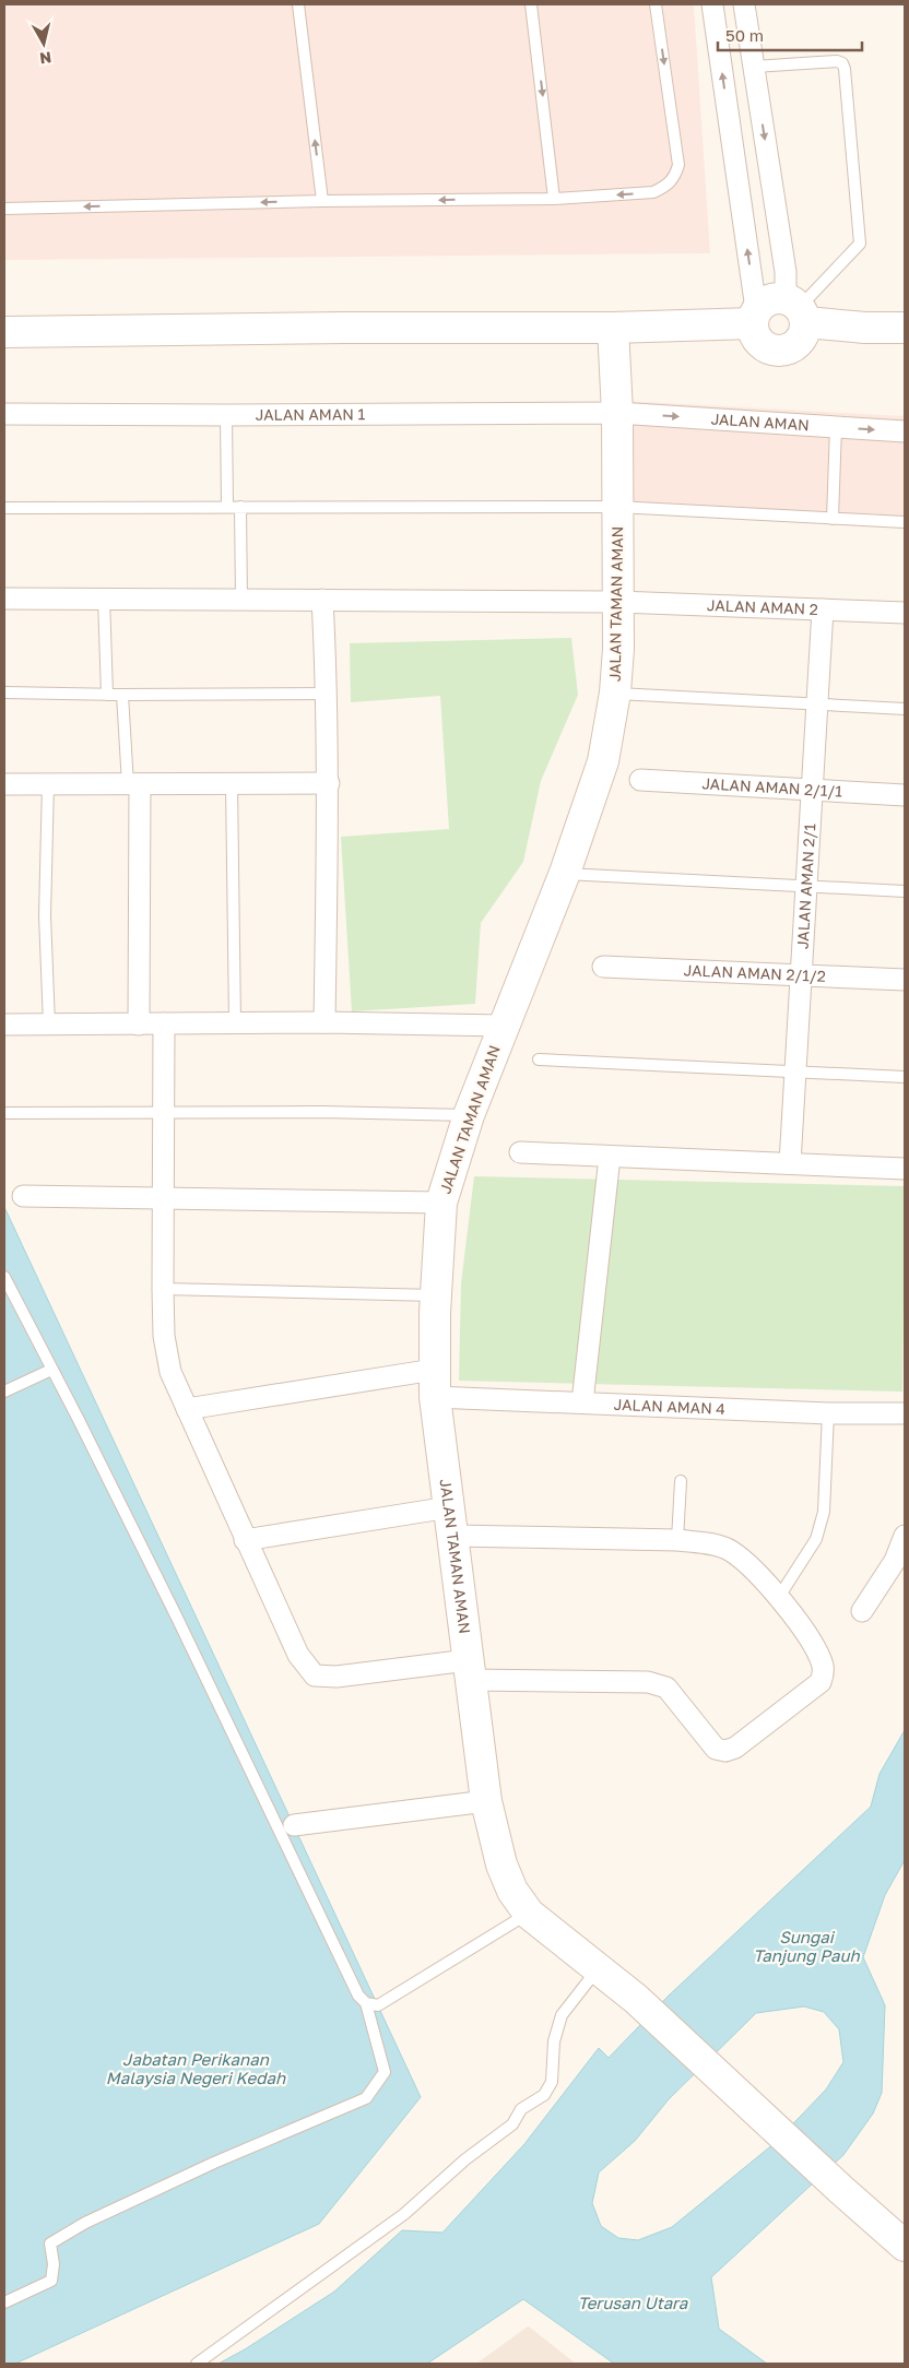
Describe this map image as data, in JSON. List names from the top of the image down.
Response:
{
  "streets": {
    "street": [
      "JALAN AMAN 1",
      "JALAN AMAN",
      "JALAN TAMAN AMAN",
      "JALAN AMAN 2",
      "JALAN AMAN 2/1/1",
      "JALAN AMAN 2/1",
      "JALAN AMAN 2/1/2",
      "JALAN AMAN 4"
    ]
  },
  "crossings": [
    ["JALAN AMAN 1", "JALAN AMAN"],
    ["JALAN AMAN 1", "JALAN TAMAN AMAN"],
    ["JALAN AMAN", "JALAN TAMAN AMAN"],
    ["JALAN TAMAN AMAN", "JALAN AMAN 2"],
    ["JALAN TAMAN AMAN", "JALAN AMAN 4"],
    ["JALAN AMAN 2", "JALAN AMAN 2/1"],
    ["JALAN AMAN 2/1/1", "JALAN AMAN 2/1"],
    ["JALAN AMAN 2/1", "JALAN AMAN 2/1/2"]
  ],
  "water": ["Sungai Tanjung Pauh", "Jabatan Perikanan Malaysia Negeri Kedah", "Terusan Utara"],
  "scale_bar": "50 m",
  "north": "bottom"
}
